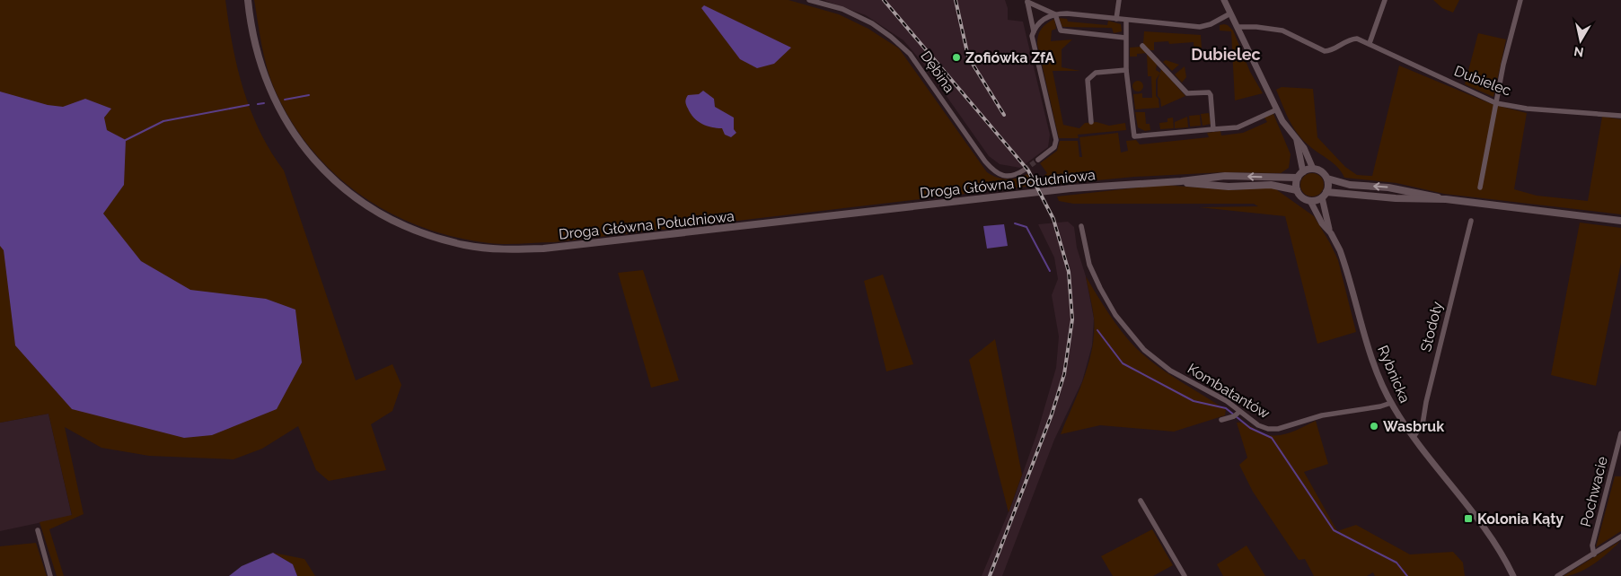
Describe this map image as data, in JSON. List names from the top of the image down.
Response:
{
  "streets": {
    "main road": ["Droga Główna Południowa"],
    "street": [
      "Dębina",
      "Dubielec",
      "Stodoły",
      "Rybnicka",
      "Kombatantów",
      "Pochwacie"
    ]
  },
  "crossings": [
    ["Droga Główna Południowa", "Rybnicka"],
    ["Stodoły", "Rybnicka"],
    ["Rybnicka", "Kombatantów"]
  ],
  "districts": ["Dubielec"],
  "places": {
    "other": ["Zofiówka ZfA", "Wasbruk"],
    "transit": ["Kolonia Kąty"]
  },
  "north": "bottom"
}
